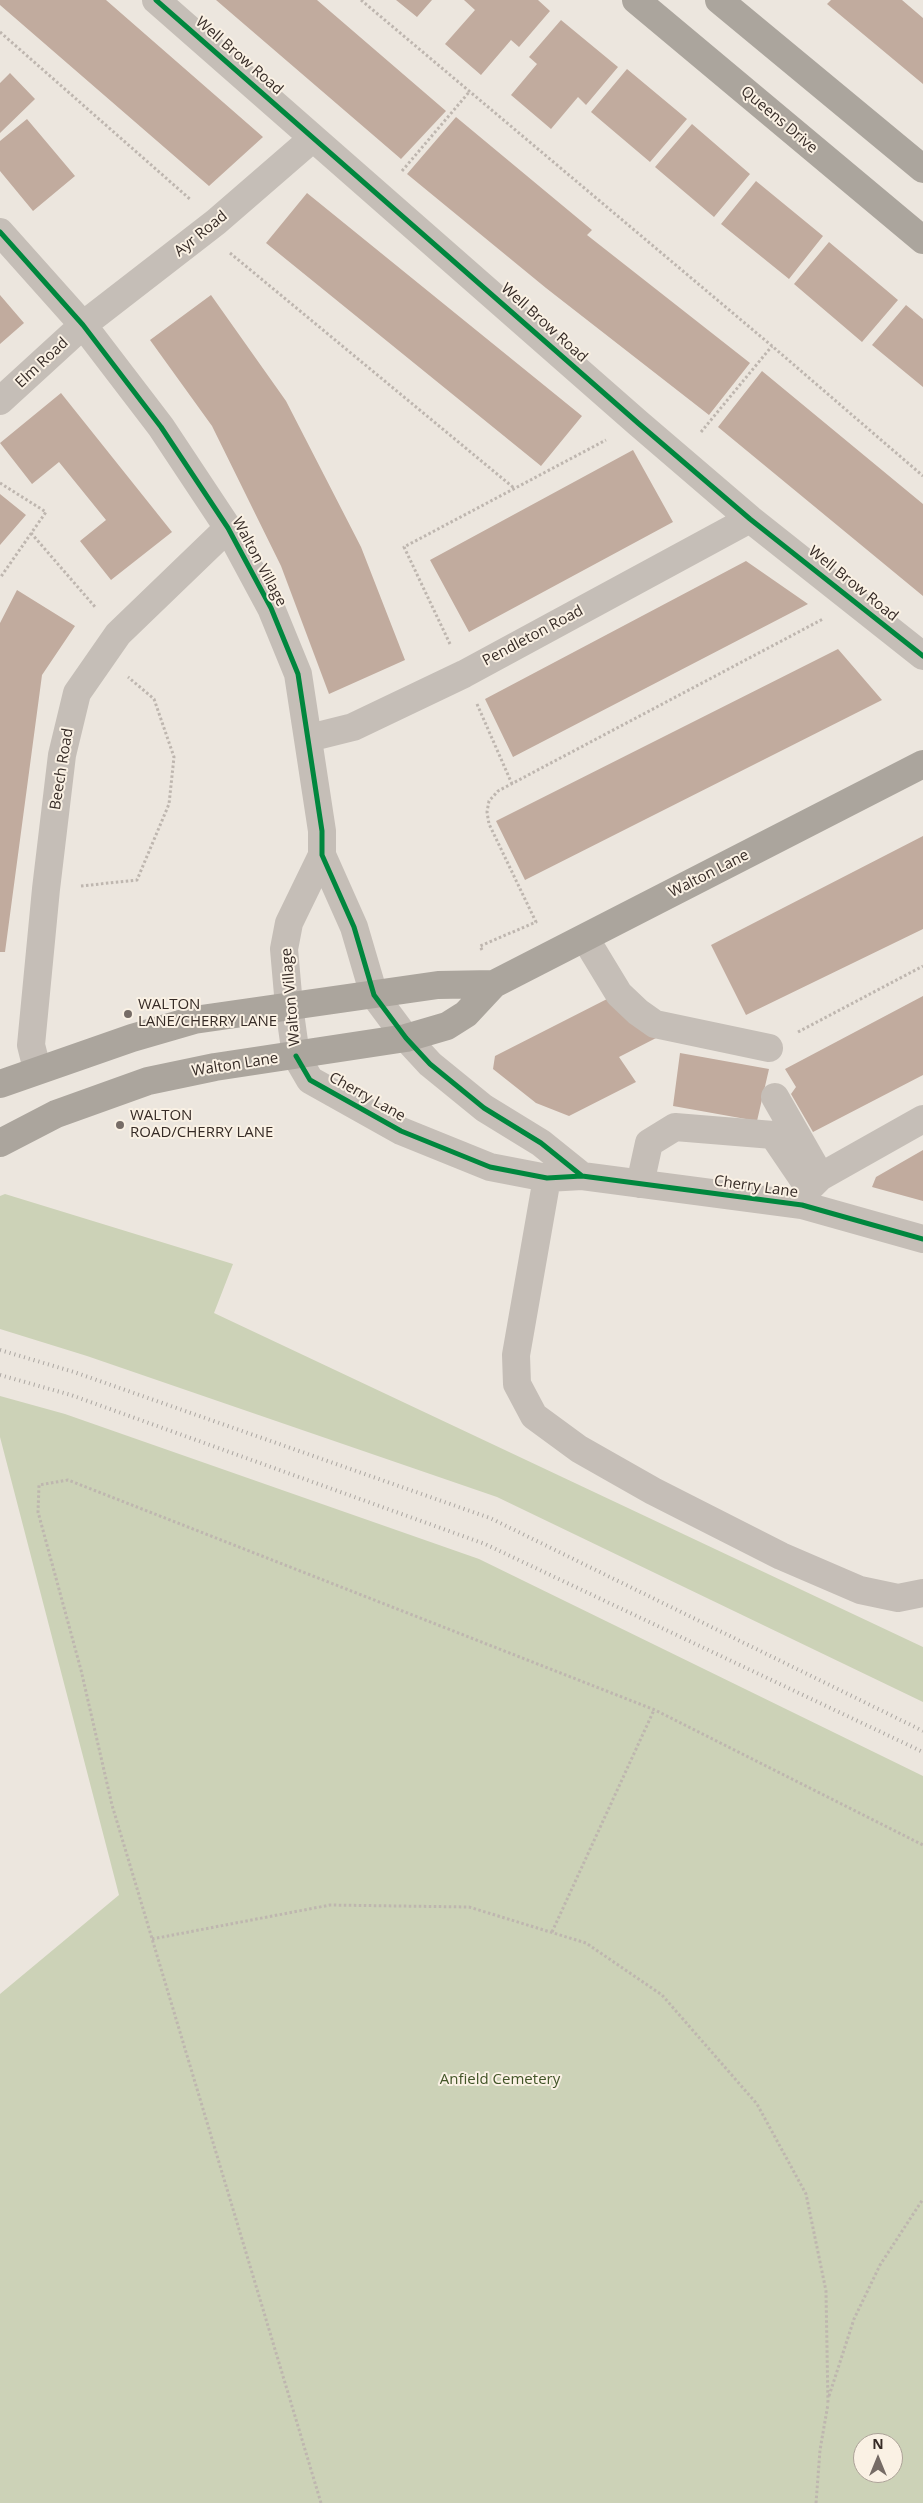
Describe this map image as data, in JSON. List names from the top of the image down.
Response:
{
  "streets": {
    "highway": ["Queens Drive", "Walton Lane"],
    "street": [
      "Well Brow Road",
      "Ayr Road",
      "Elm Road",
      "Walton Village",
      "Pendleton Road",
      "Beech Road",
      "Cherry Lane"
    ]
  },
  "crossings": [
    ["Well Brow Road", "Ayr Road"],
    ["Well Brow Road", "Pendleton Road"],
    ["Ayr Road", "Elm Road"],
    ["Ayr Road", "Walton Village"],
    ["Elm Road", "Walton Village"],
    ["Walton Village", "Pendleton Road"],
    ["Walton Village", "Beech Road"],
    ["Walton Village", "Walton Lane"],
    ["Walton Village", "Cherry Lane"],
    ["Beech Road", "Walton Lane"],
    ["Walton Lane", "Cherry Lane"]
  ],
  "parks": ["Anfield Cemetery"],
  "places": ["WALTON LANE/CHERRY LANE", "WALTON ROAD/CHERRY LANE"],
  "north": "top"
}
